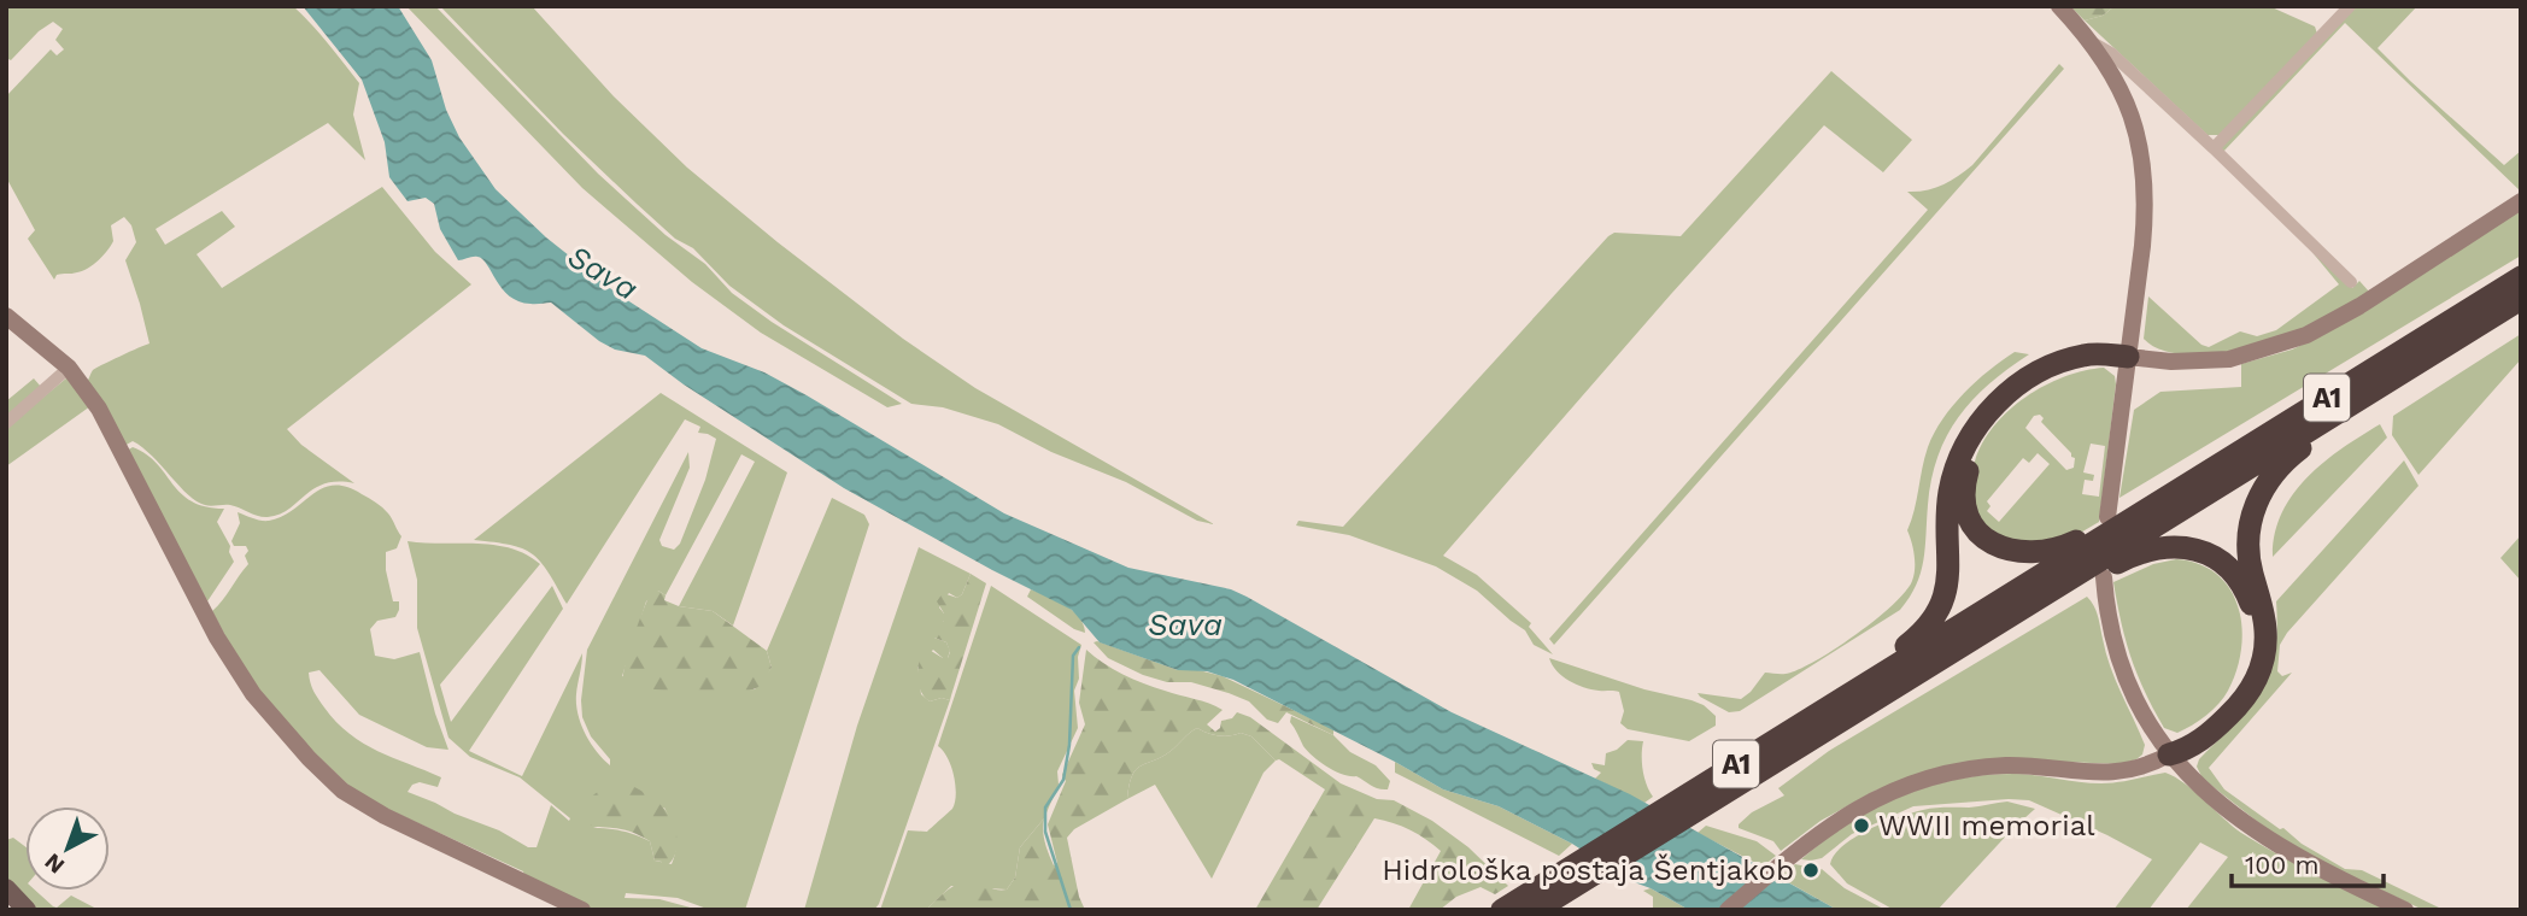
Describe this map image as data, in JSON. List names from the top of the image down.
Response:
{
  "streets": {
    "highway": ["A1"]
  },
  "water": ["Sava"],
  "places": ["WWII memorial", "Hidrološka postaja Šentjakob"],
  "scale_bar": "100 m",
  "north": "bottom left"
}
